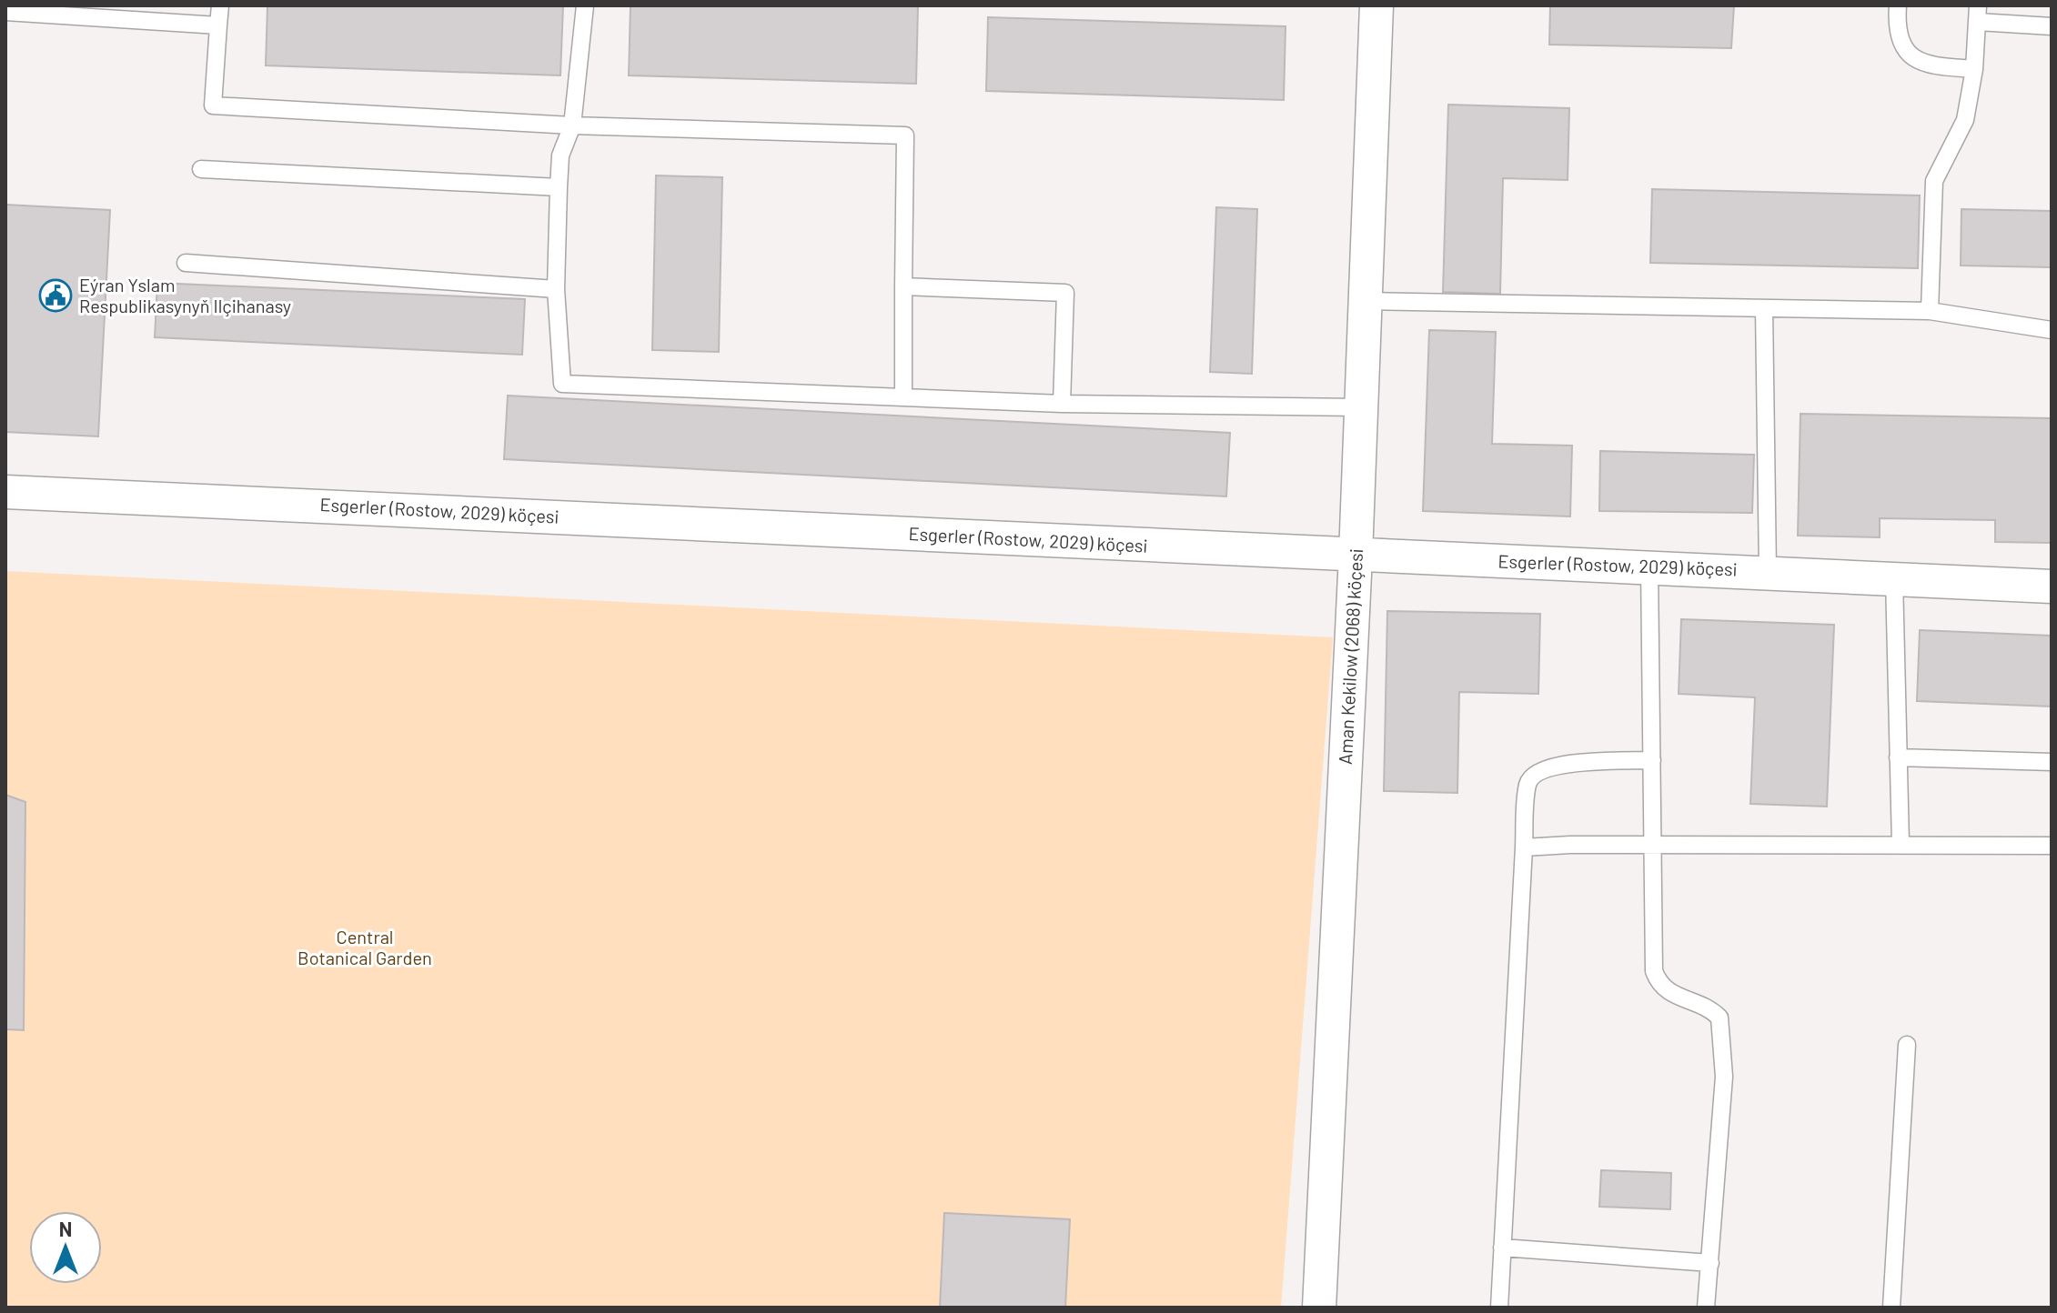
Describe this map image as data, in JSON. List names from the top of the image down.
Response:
{
  "streets": {
    "street": ["Esgerler (Rostow, 2029) köçesi", "Aman Kekilow (2068) köçesi"]
  },
  "crossings": [
    ["Esgerler (Rostow, 2029) köçesi", "Aman Kekilow (2068) köçesi"]
  ],
  "parks": ["Central Botanical Garden"],
  "places": {
    "public building": ["Eýran Yslam Respublikasynyň Ilçihanasy"]
  },
  "north": "top"
}
